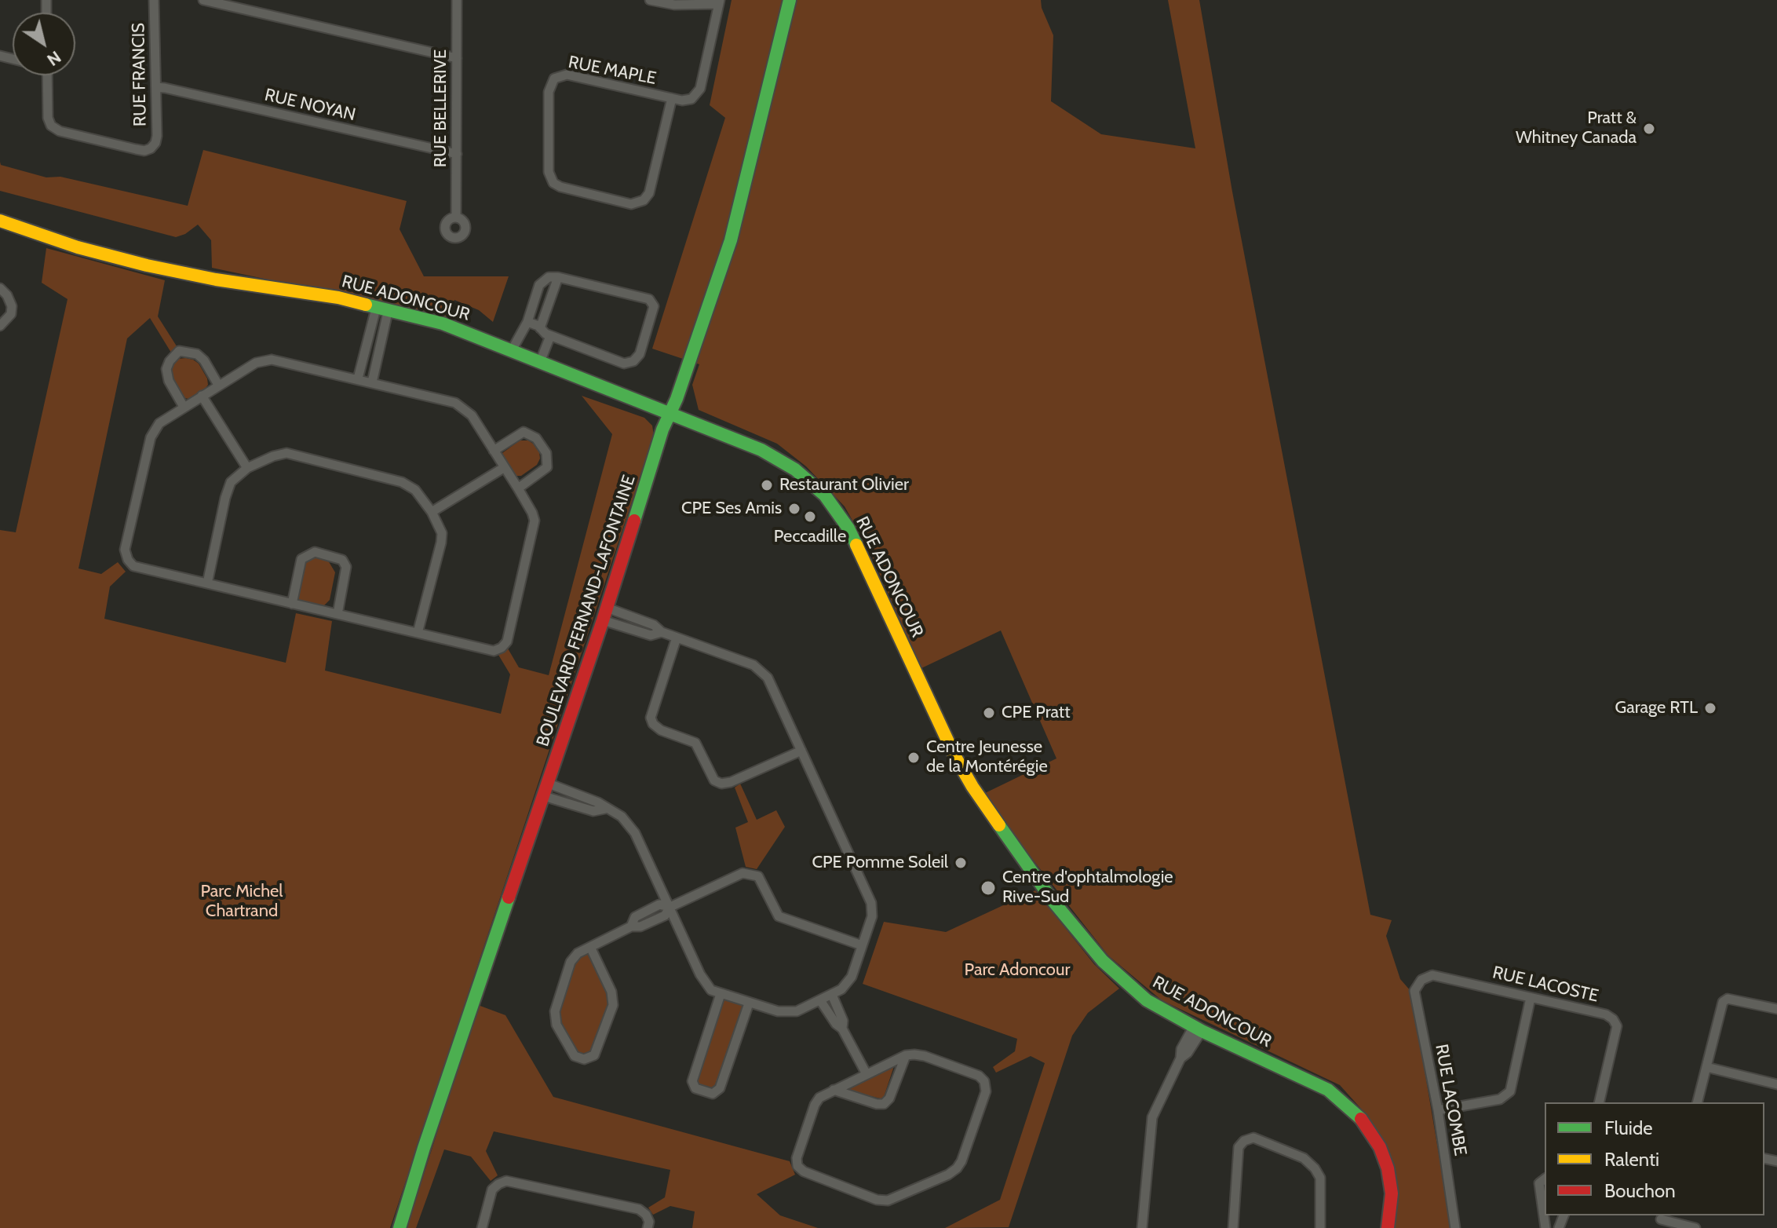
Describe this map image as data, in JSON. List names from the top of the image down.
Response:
{
  "streets": {
    "street": [
      "RUE MAPLE",
      "RUE FRANCIS",
      "RUE NOYAN",
      "RUE BELLERIVE",
      "RUE ADONCOUR",
      "BOULEVARD FERNAND-LAFONTAINE",
      "RUE LACOSTE",
      "RUE LACOMBE"
    ]
  },
  "crossings": [
    ["RUE FRANCIS", "RUE NOYAN"],
    ["RUE NOYAN", "RUE BELLERIVE"],
    ["RUE ADONCOUR", "BOULEVARD FERNAND-LAFONTAINE"],
    ["RUE LACOSTE", "RUE LACOMBE"]
  ],
  "parks": ["Parc Michel Chartrand", "Parc Adoncour"],
  "places": [
    "Pratt & Whitney Canada",
    "Restaurant Olivier",
    "CPE Ses Amis",
    "Peccadille",
    "Garage RTL",
    "CPE Pratt",
    "Centre Jeunesse de la Montérégie",
    "CPE Pomme Soleil",
    "Centre d'ophtalmologie Rive-Sud"
  ],
  "legend": ["Fluide", "Ralenti", "Bouchon"],
  "north": "bottom right"
}
